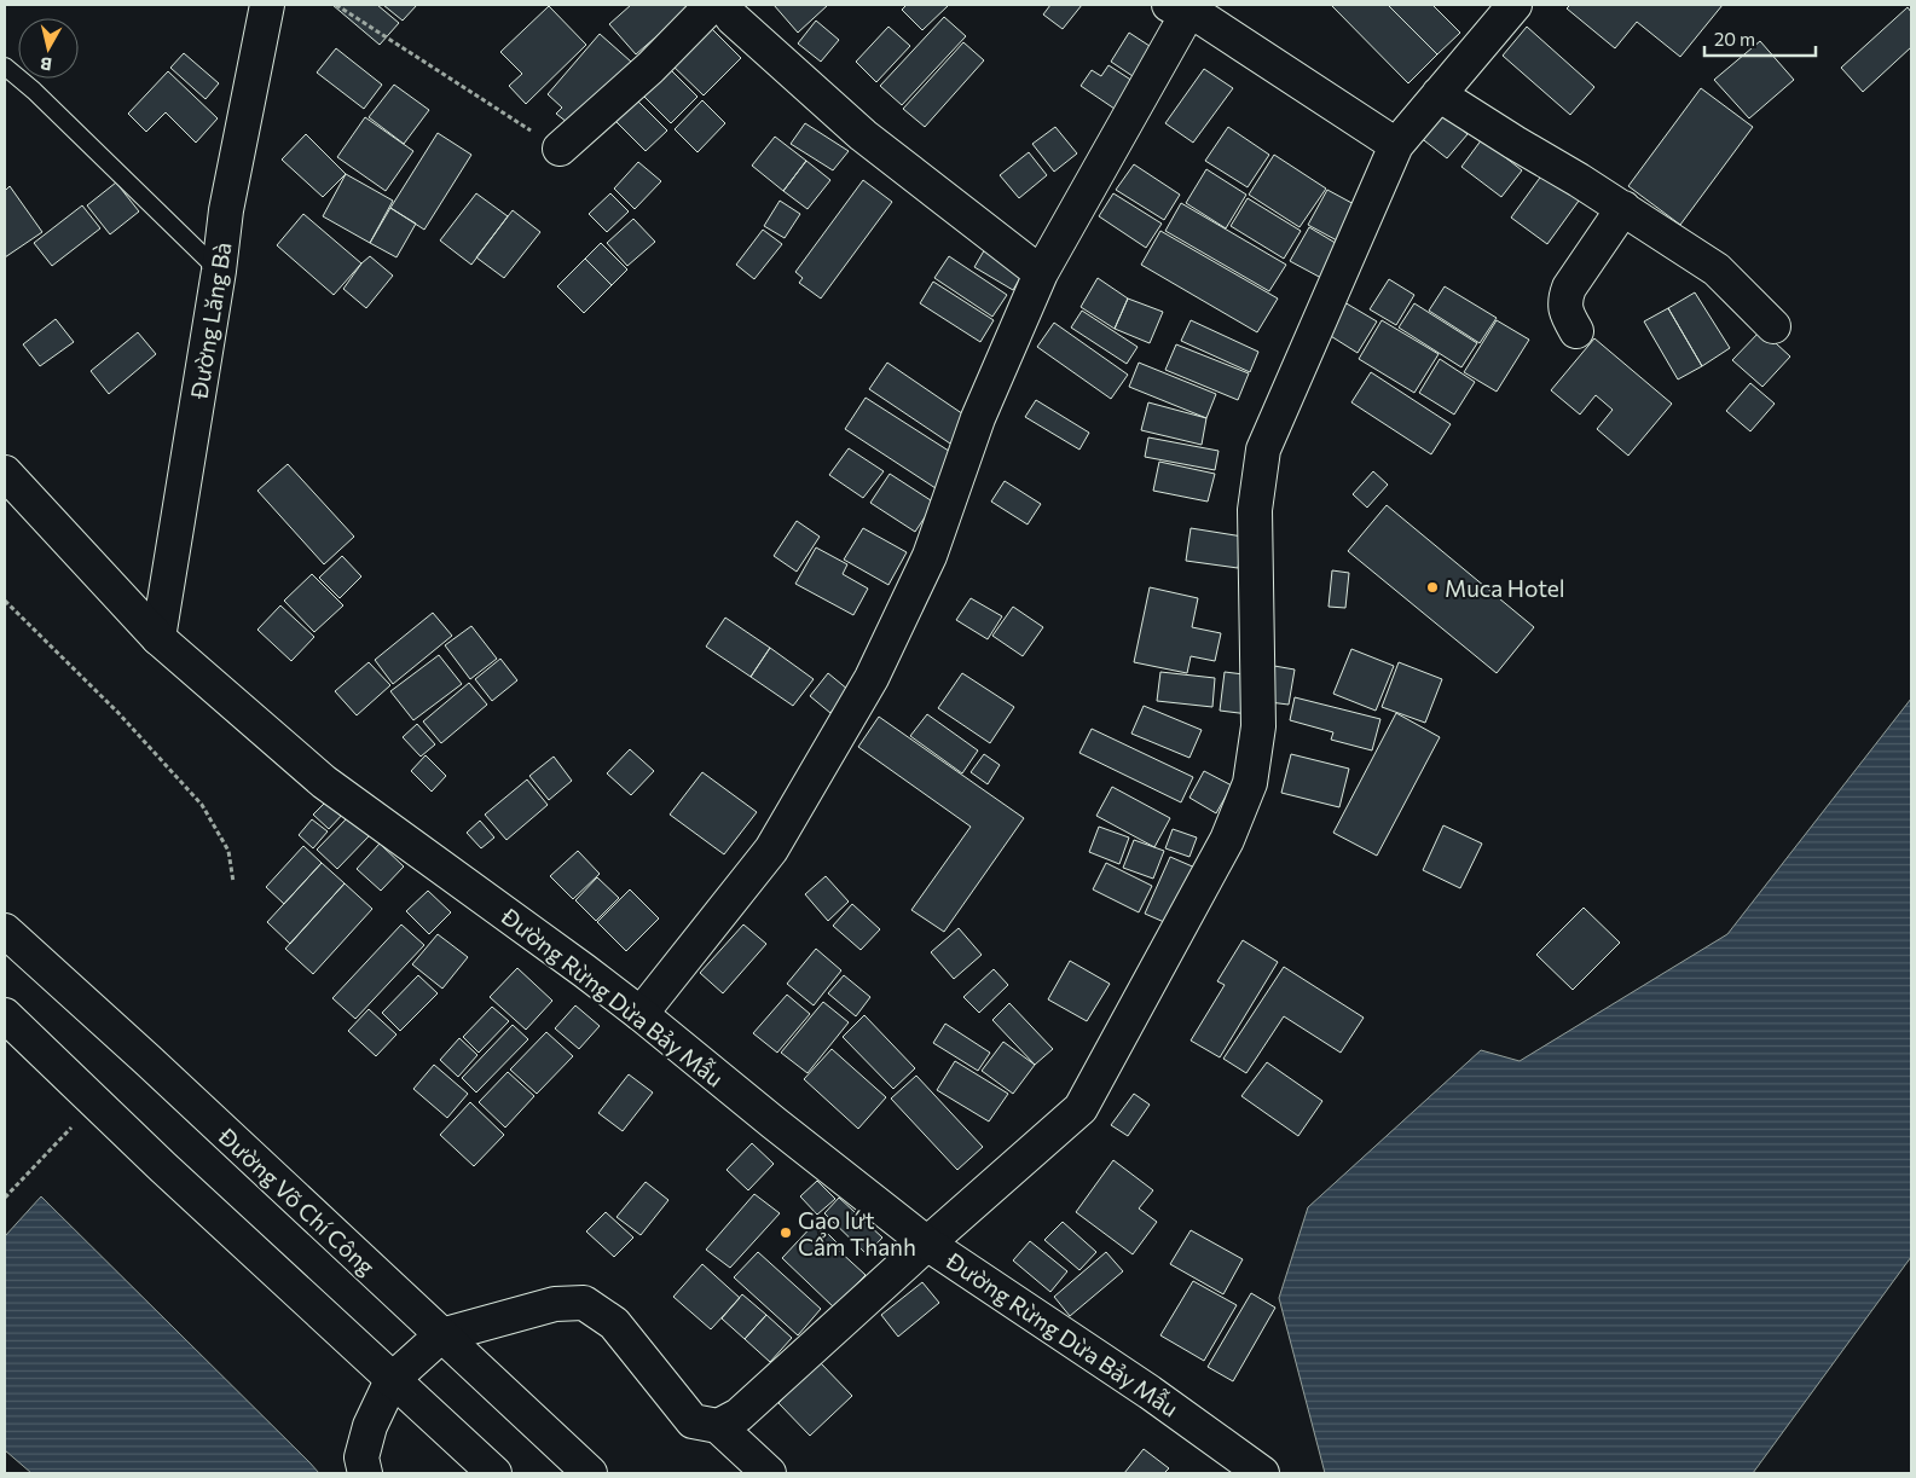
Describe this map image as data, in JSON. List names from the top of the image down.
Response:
{
  "streets": {
    "street": ["Đường Lăng Bà", "Đường Rừng Dừa Bảy Mẫu", "Đường Võ Chí Công"]
  },
  "crossings": [
    ["Đường Lăng Bà", "Đường Rừng Dừa Bảy Mẫu"]
  ],
  "places": ["Muca Hotel", "Gạo lứt Cẩm Thanh"],
  "scale_bar": "20 m",
  "north": "bottom"
}
